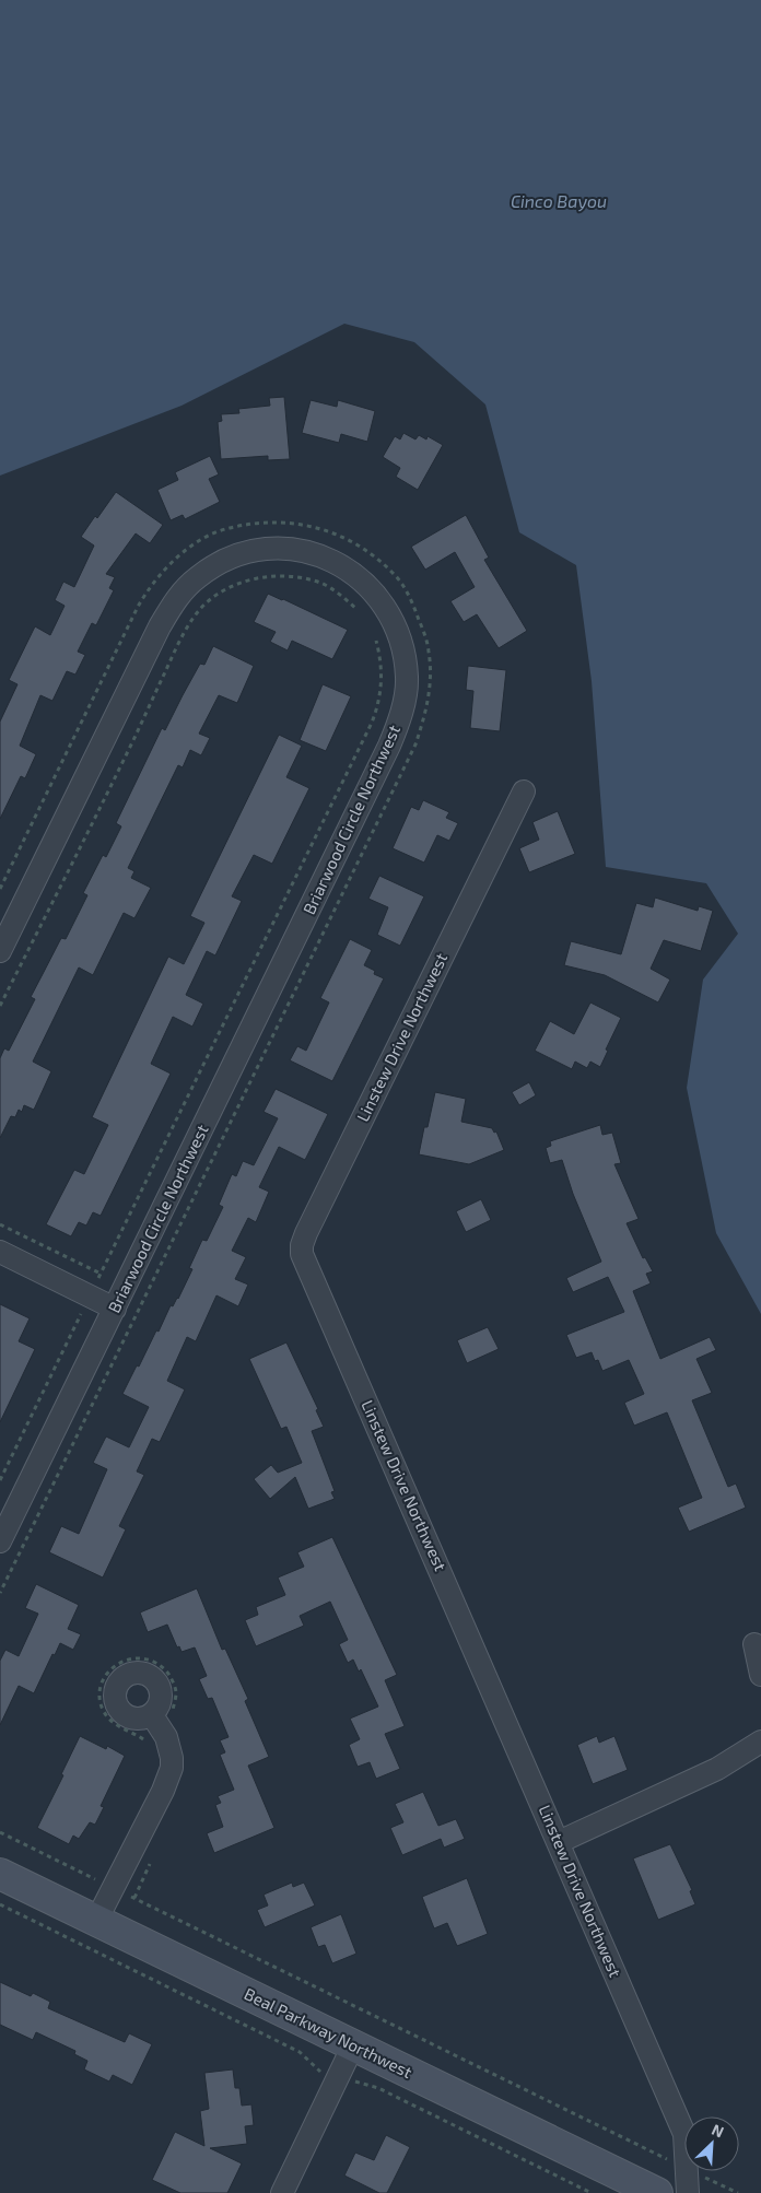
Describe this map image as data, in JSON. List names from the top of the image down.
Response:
{
  "streets": {
    "main road": ["Beal Parkway Northwest"],
    "street": ["Briarwood Circle Northwest", "Linstew Drive Northwest"]
  },
  "water": ["Cinco Bayou"],
  "north": "top right"
}
